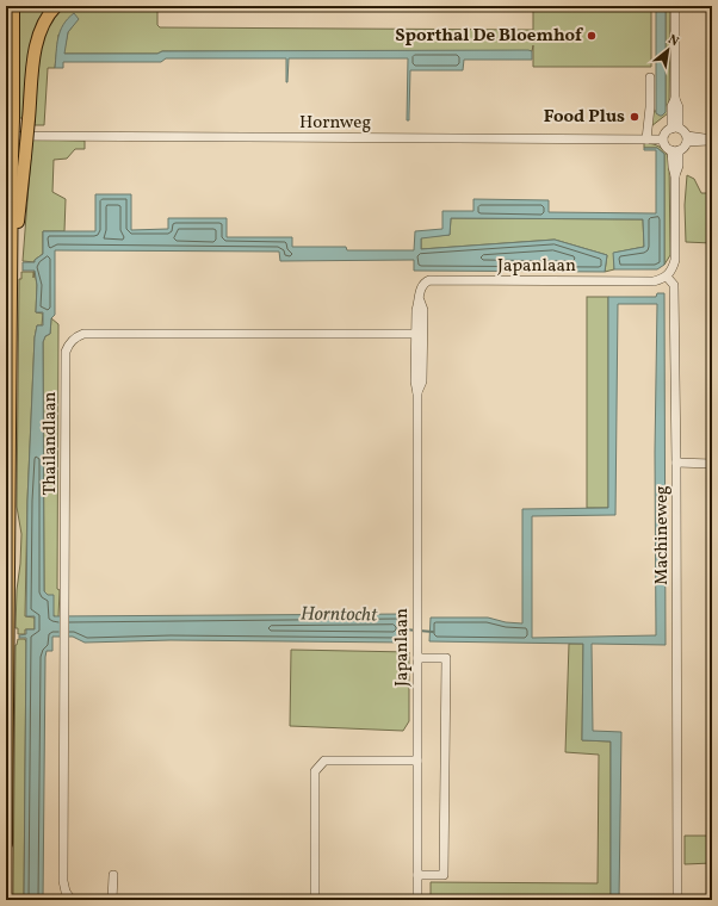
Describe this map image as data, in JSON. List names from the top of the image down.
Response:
{
  "streets": {
    "street": [
      "Hornweg",
      "Japanlaan",
      "Thailandlaan",
      "Machineweg"
    ]
  },
  "crossings": [
    ["Japanlaan", "Thailandlaan"],
    ["Japanlaan", "Machineweg"]
  ],
  "water": ["Horntocht"],
  "places": ["Sporthal De Bloemhof", "Food Plus"],
  "north": "top right"
}
